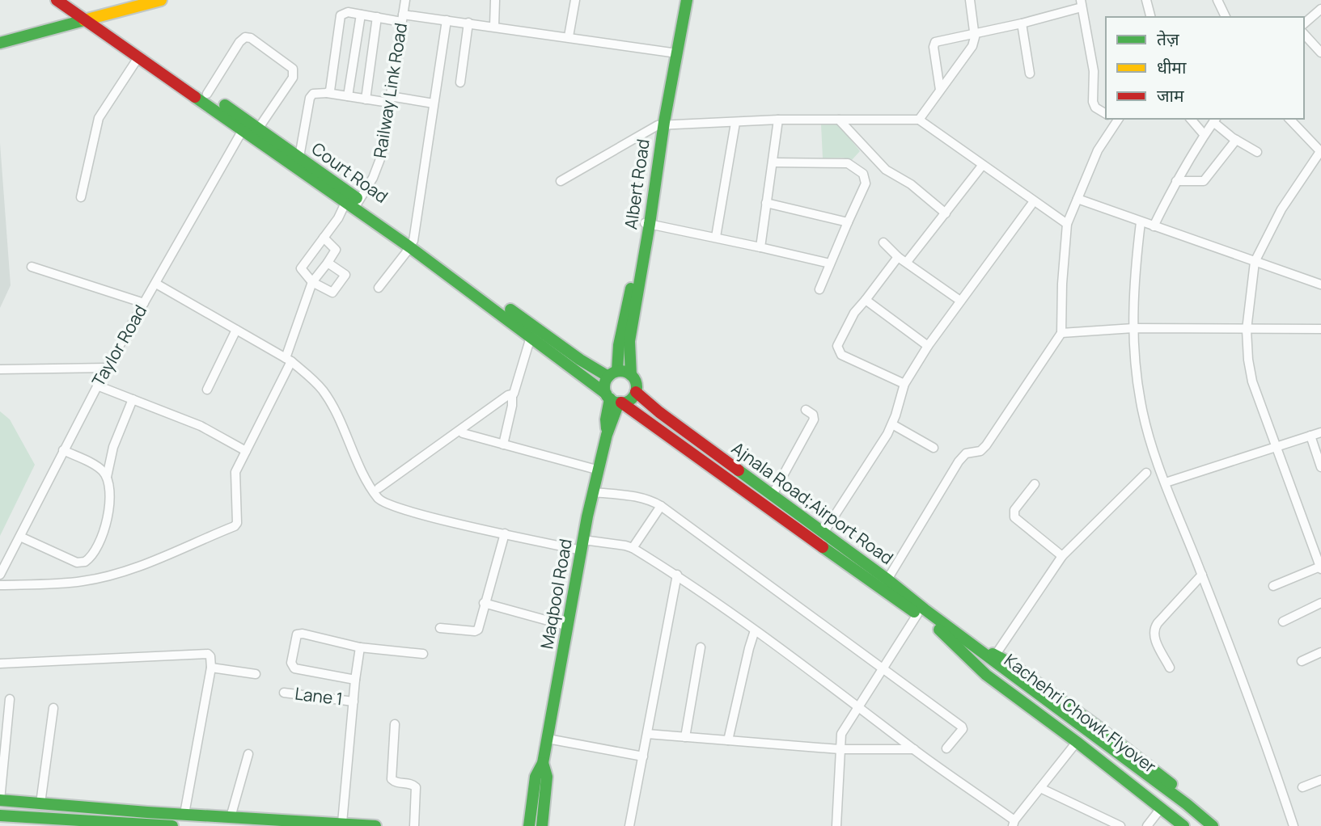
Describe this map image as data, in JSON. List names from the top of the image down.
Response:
{
  "streets": {
    "main road": [
      "Court Road",
      "Albert Road",
      "Ajnala Road;Airport Road",
      "Maqbool Road",
      "Kachehri Chowk Flyover"
    ],
    "street": ["Railway Link Road", "Taylor Road", "Lane 1"]
  },
  "crossings": [
    ["Railway Link Road", "Court Road"],
    ["Court Road", "Albert Road"],
    ["Court Road", "Taylor Road"],
    ["Court Road", "Ajnala Road;Airport Road"],
    ["Court Road", "Maqbool Road"],
    ["Court Road", "Kachehri Chowk Flyover"],
    ["Albert Road", "Ajnala Road;Airport Road"],
    ["Albert Road", "Maqbool Road"],
    ["Ajnala Road;Airport Road", "Maqbool Road"],
    ["Ajnala Road;Airport Road", "Kachehri Chowk Flyover"]
  ],
  "legend": ["तेज़", "धीमा", "जाम"]
}
